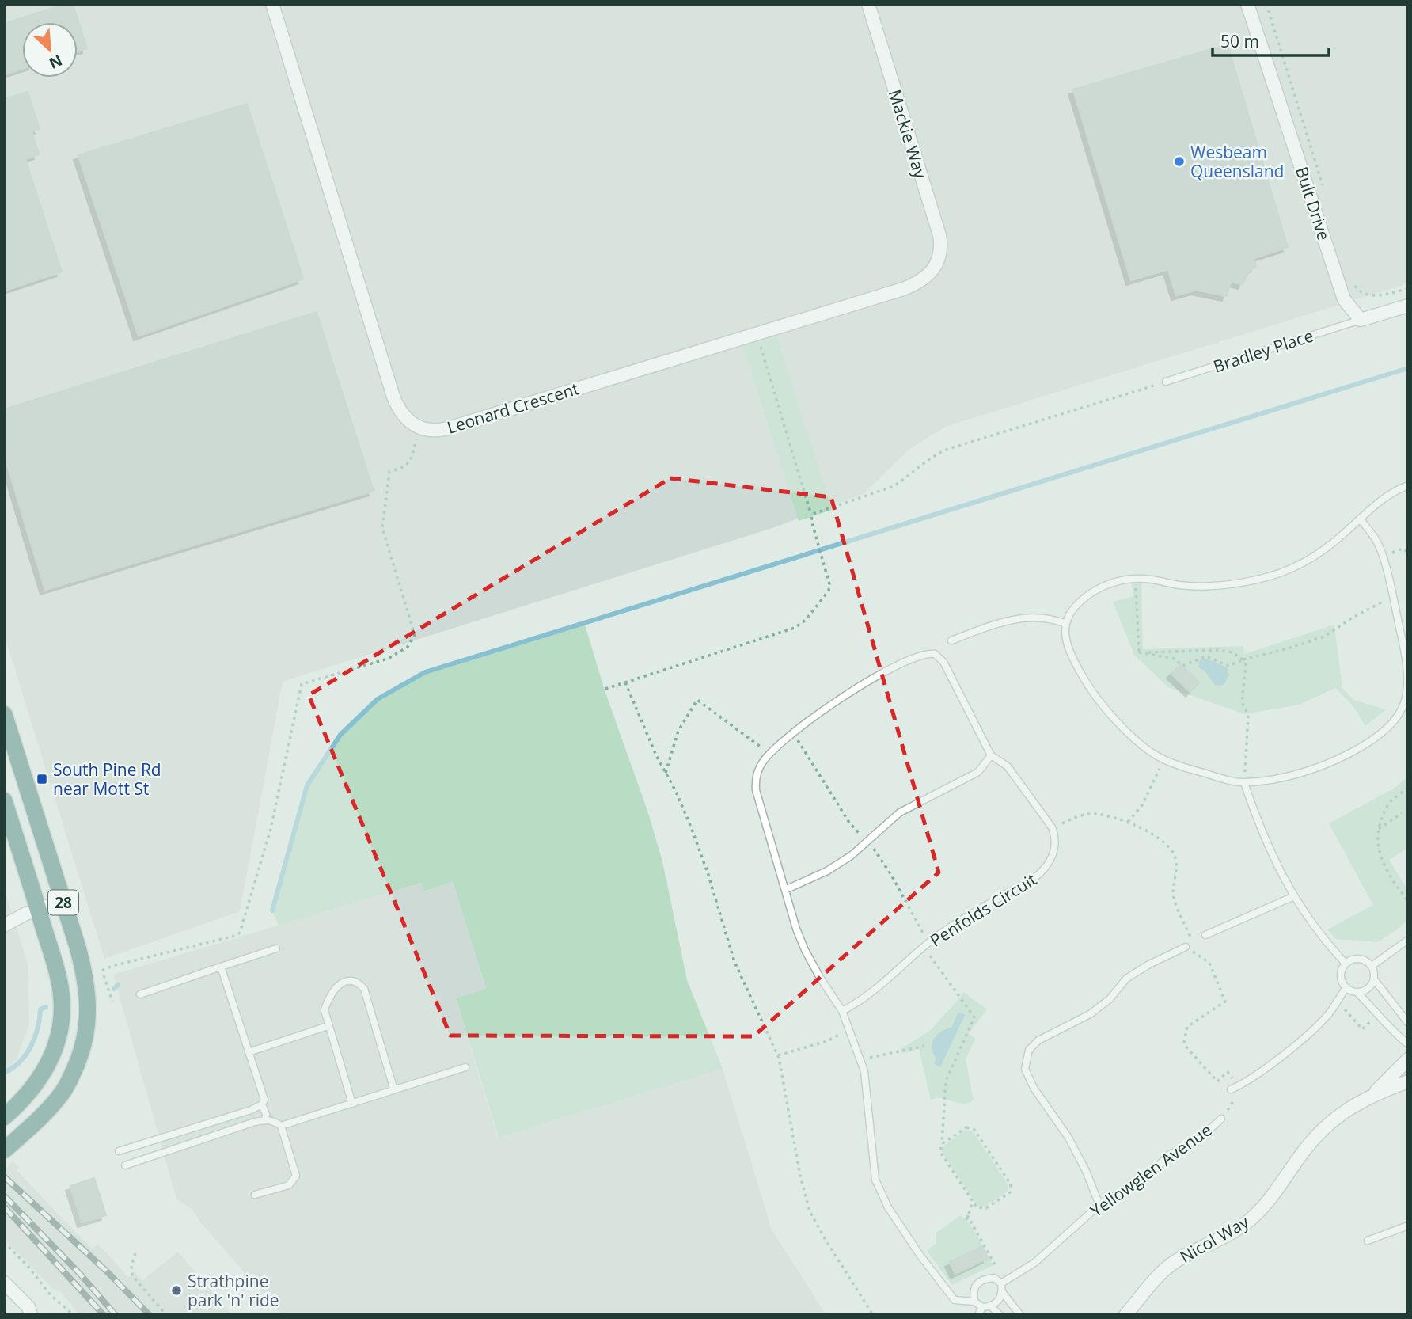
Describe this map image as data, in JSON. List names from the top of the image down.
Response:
{
  "streets": {
    "highway": ["28"],
    "street": [
      "Mackie Way",
      "Bult Drive",
      "Leonard Crescent",
      "Nicol Way"
    ],
    "lane": ["Bradley Place", "Penfolds Circuit", "Yellowglen Avenue"]
  },
  "crossings": [
    ["Mackie Way", "Leonard Crescent"],
    ["Bult Drive", "Bradley Place"]
  ],
  "places": {
    "other": ["Wesbeam Queensland", "Strathpine park 'n' ride"],
    "transit": ["South Pine Rd near Mott St"]
  },
  "scale_bar": "50 m",
  "north": "bottom right"
}
